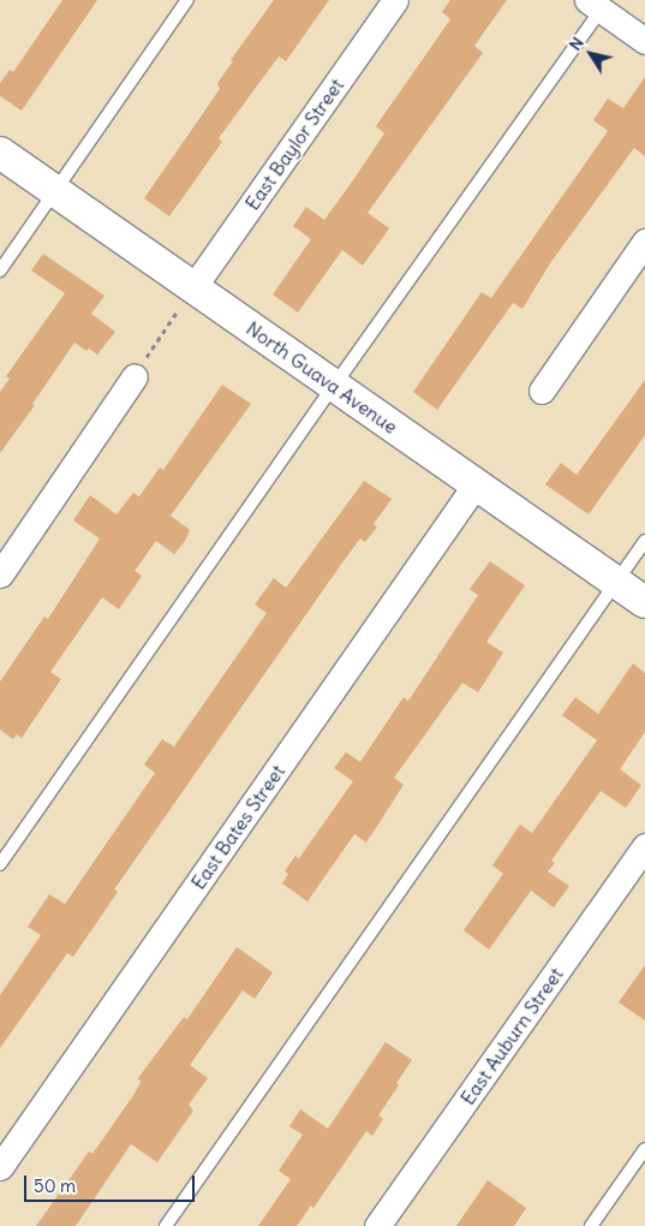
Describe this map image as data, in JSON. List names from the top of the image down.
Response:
{
  "streets": {
    "street": [
      "East Baylor Street",
      "North Guava Avenue",
      "East Bates Street",
      "East Auburn Street"
    ]
  },
  "crossings": [
    ["East Baylor Street", "North Guava Avenue"],
    ["North Guava Avenue", "East Bates Street"]
  ],
  "scale_bar": "50 m",
  "north": "top left"
}
